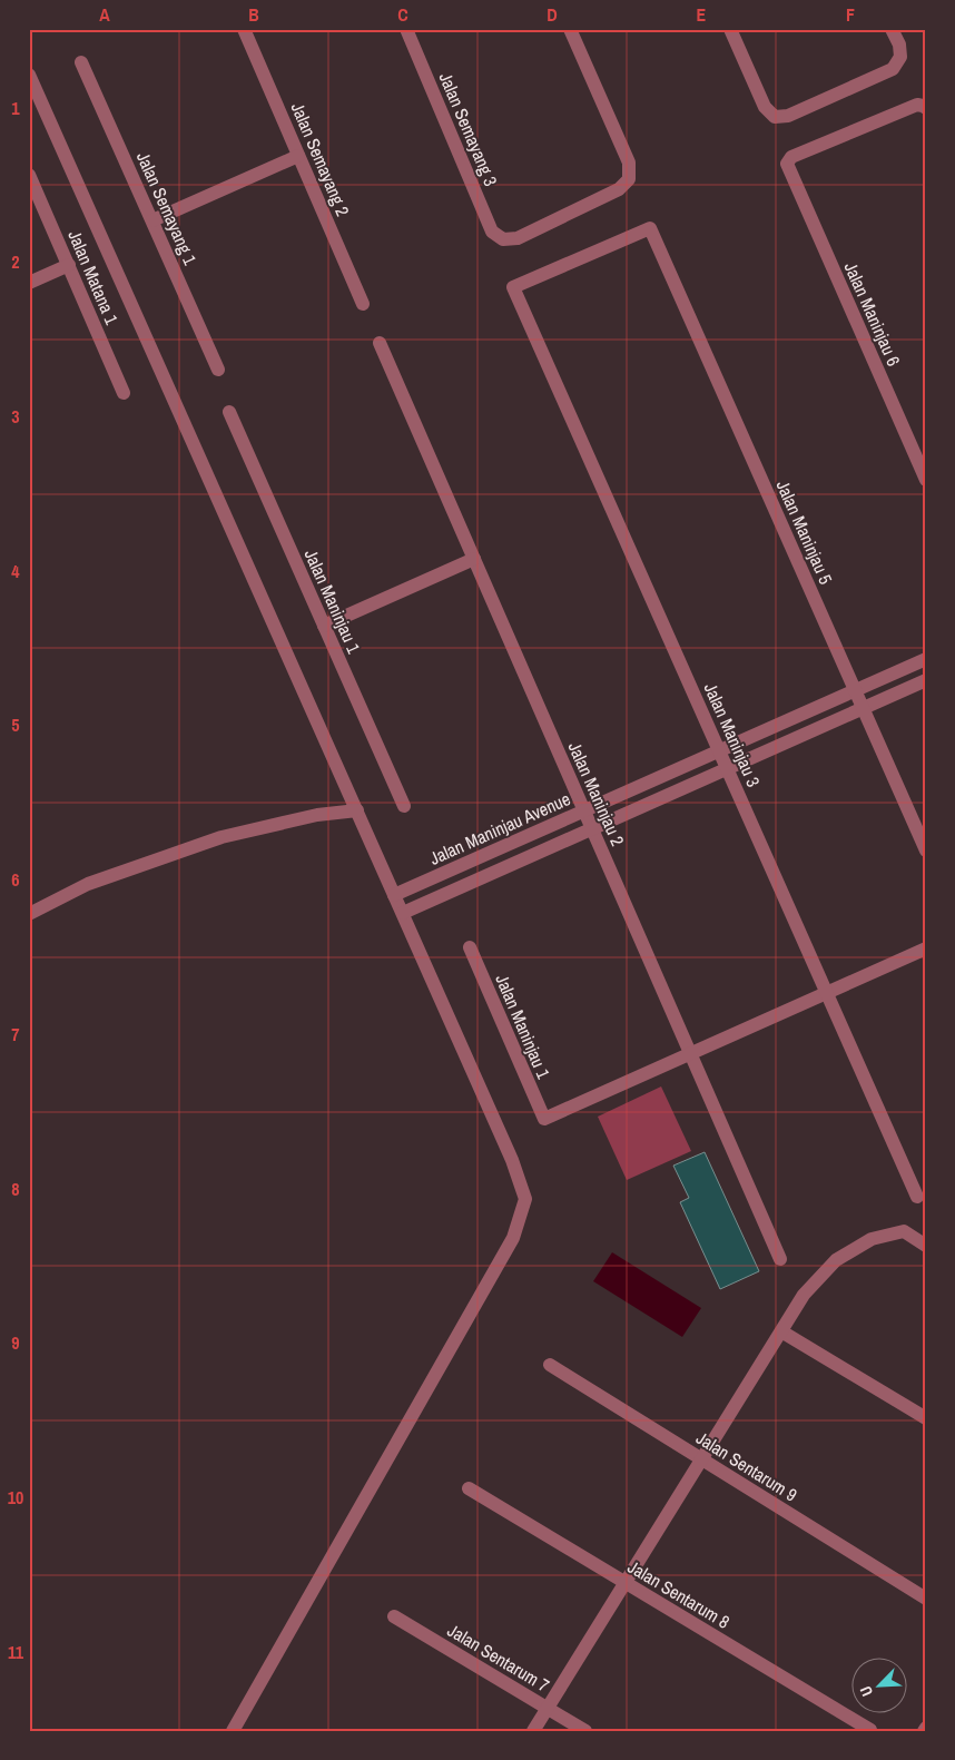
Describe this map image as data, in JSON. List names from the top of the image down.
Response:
{
  "streets": {
    "street": [
      "Jalan Semayang 3",
      "Jalan Semayang 2",
      "Jalan Semayang 1",
      "Jalan Matana 1",
      "Jalan Maninjau 6",
      "Jalan Maninjau 5",
      "Jalan Maninjau 1",
      "Jalan Maninjau 3",
      "Jalan Maninjau 2",
      "Jalan Maninjau Avenue",
      "Jalan Sentarum 9",
      "Jalan Sentarum 8",
      "Jalan Sentarum 7"
    ]
  },
  "crossings": [
    ["Jalan Maninjau 5", "Jalan Maninjau 3"],
    ["Jalan Maninjau 5", "Jalan Maninjau Avenue"],
    ["Jalan Maninjau 1", "Jalan Maninjau 2"],
    ["Jalan Maninjau 3", "Jalan Maninjau Avenue"],
    ["Jalan Maninjau 2", "Jalan Maninjau Avenue"]
  ],
  "north": "bottom left",
  "grid": {
    "columns": [
      "A",
      "B",
      "C",
      "D",
      "E",
      "F"
    ],
    "rows": [
      "1",
      "2",
      "3",
      "4",
      "5",
      "6",
      "7",
      "8",
      "9",
      "10",
      "11"
    ]
  }
}
